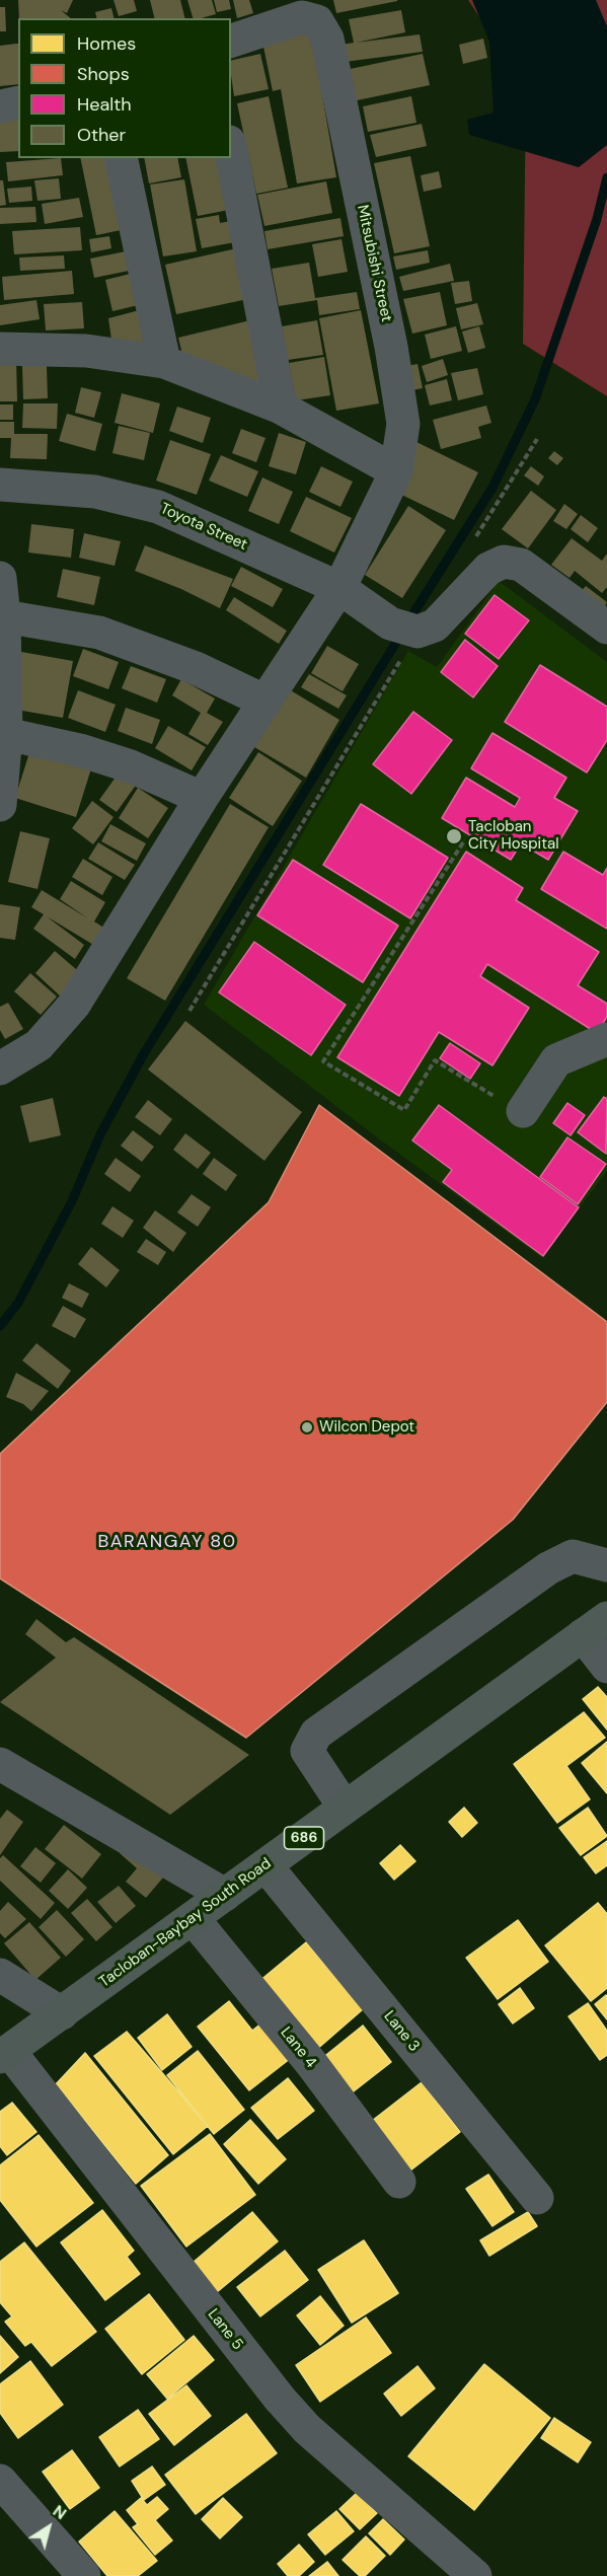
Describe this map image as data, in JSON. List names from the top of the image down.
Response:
{
  "streets": {
    "main road": ["686", "Tacloban-Baybay South Road"],
    "street": [
      "Mitsubishi Street",
      "Toyota Street",
      "Lane 3",
      "Lane 4",
      "Lane 5"
    ]
  },
  "crossings": [
    ["Mitsubishi Street", "Toyota Street"],
    ["Tacloban-Baybay South Road", "Lane 3"],
    ["Tacloban-Baybay South Road", "Lane 4"],
    ["Tacloban-Baybay South Road", "Lane 5"]
  ],
  "districts": ["BARANGAY 80"],
  "places": ["Tacloban City Hospital", "Wilcon Depot"],
  "legend": [
    "Homes",
    "Shops",
    "Health",
    "Other"
  ],
  "north": "top right"
}
